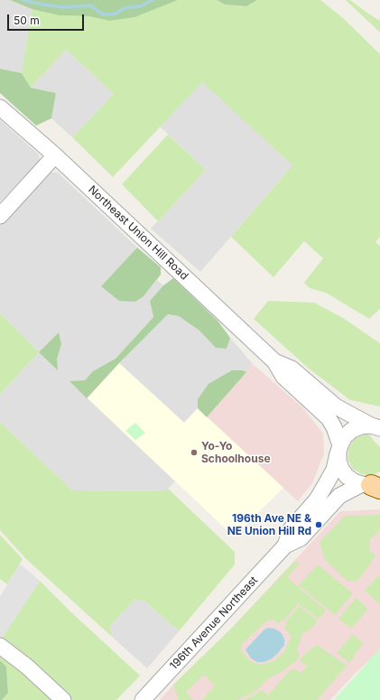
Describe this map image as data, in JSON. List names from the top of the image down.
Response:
{
  "streets": {
    "street": ["Northeast Union Hill Road", "196th Avenue Northeast"]
  },
  "crossings": [
    ["Northeast Union Hill Road", "196th Avenue Northeast"]
  ],
  "places": ["Yo-Yo Schoolhouse", "196th Ave NE & NE Union Hill Rd"],
  "scale_bar": "50 m"
}
